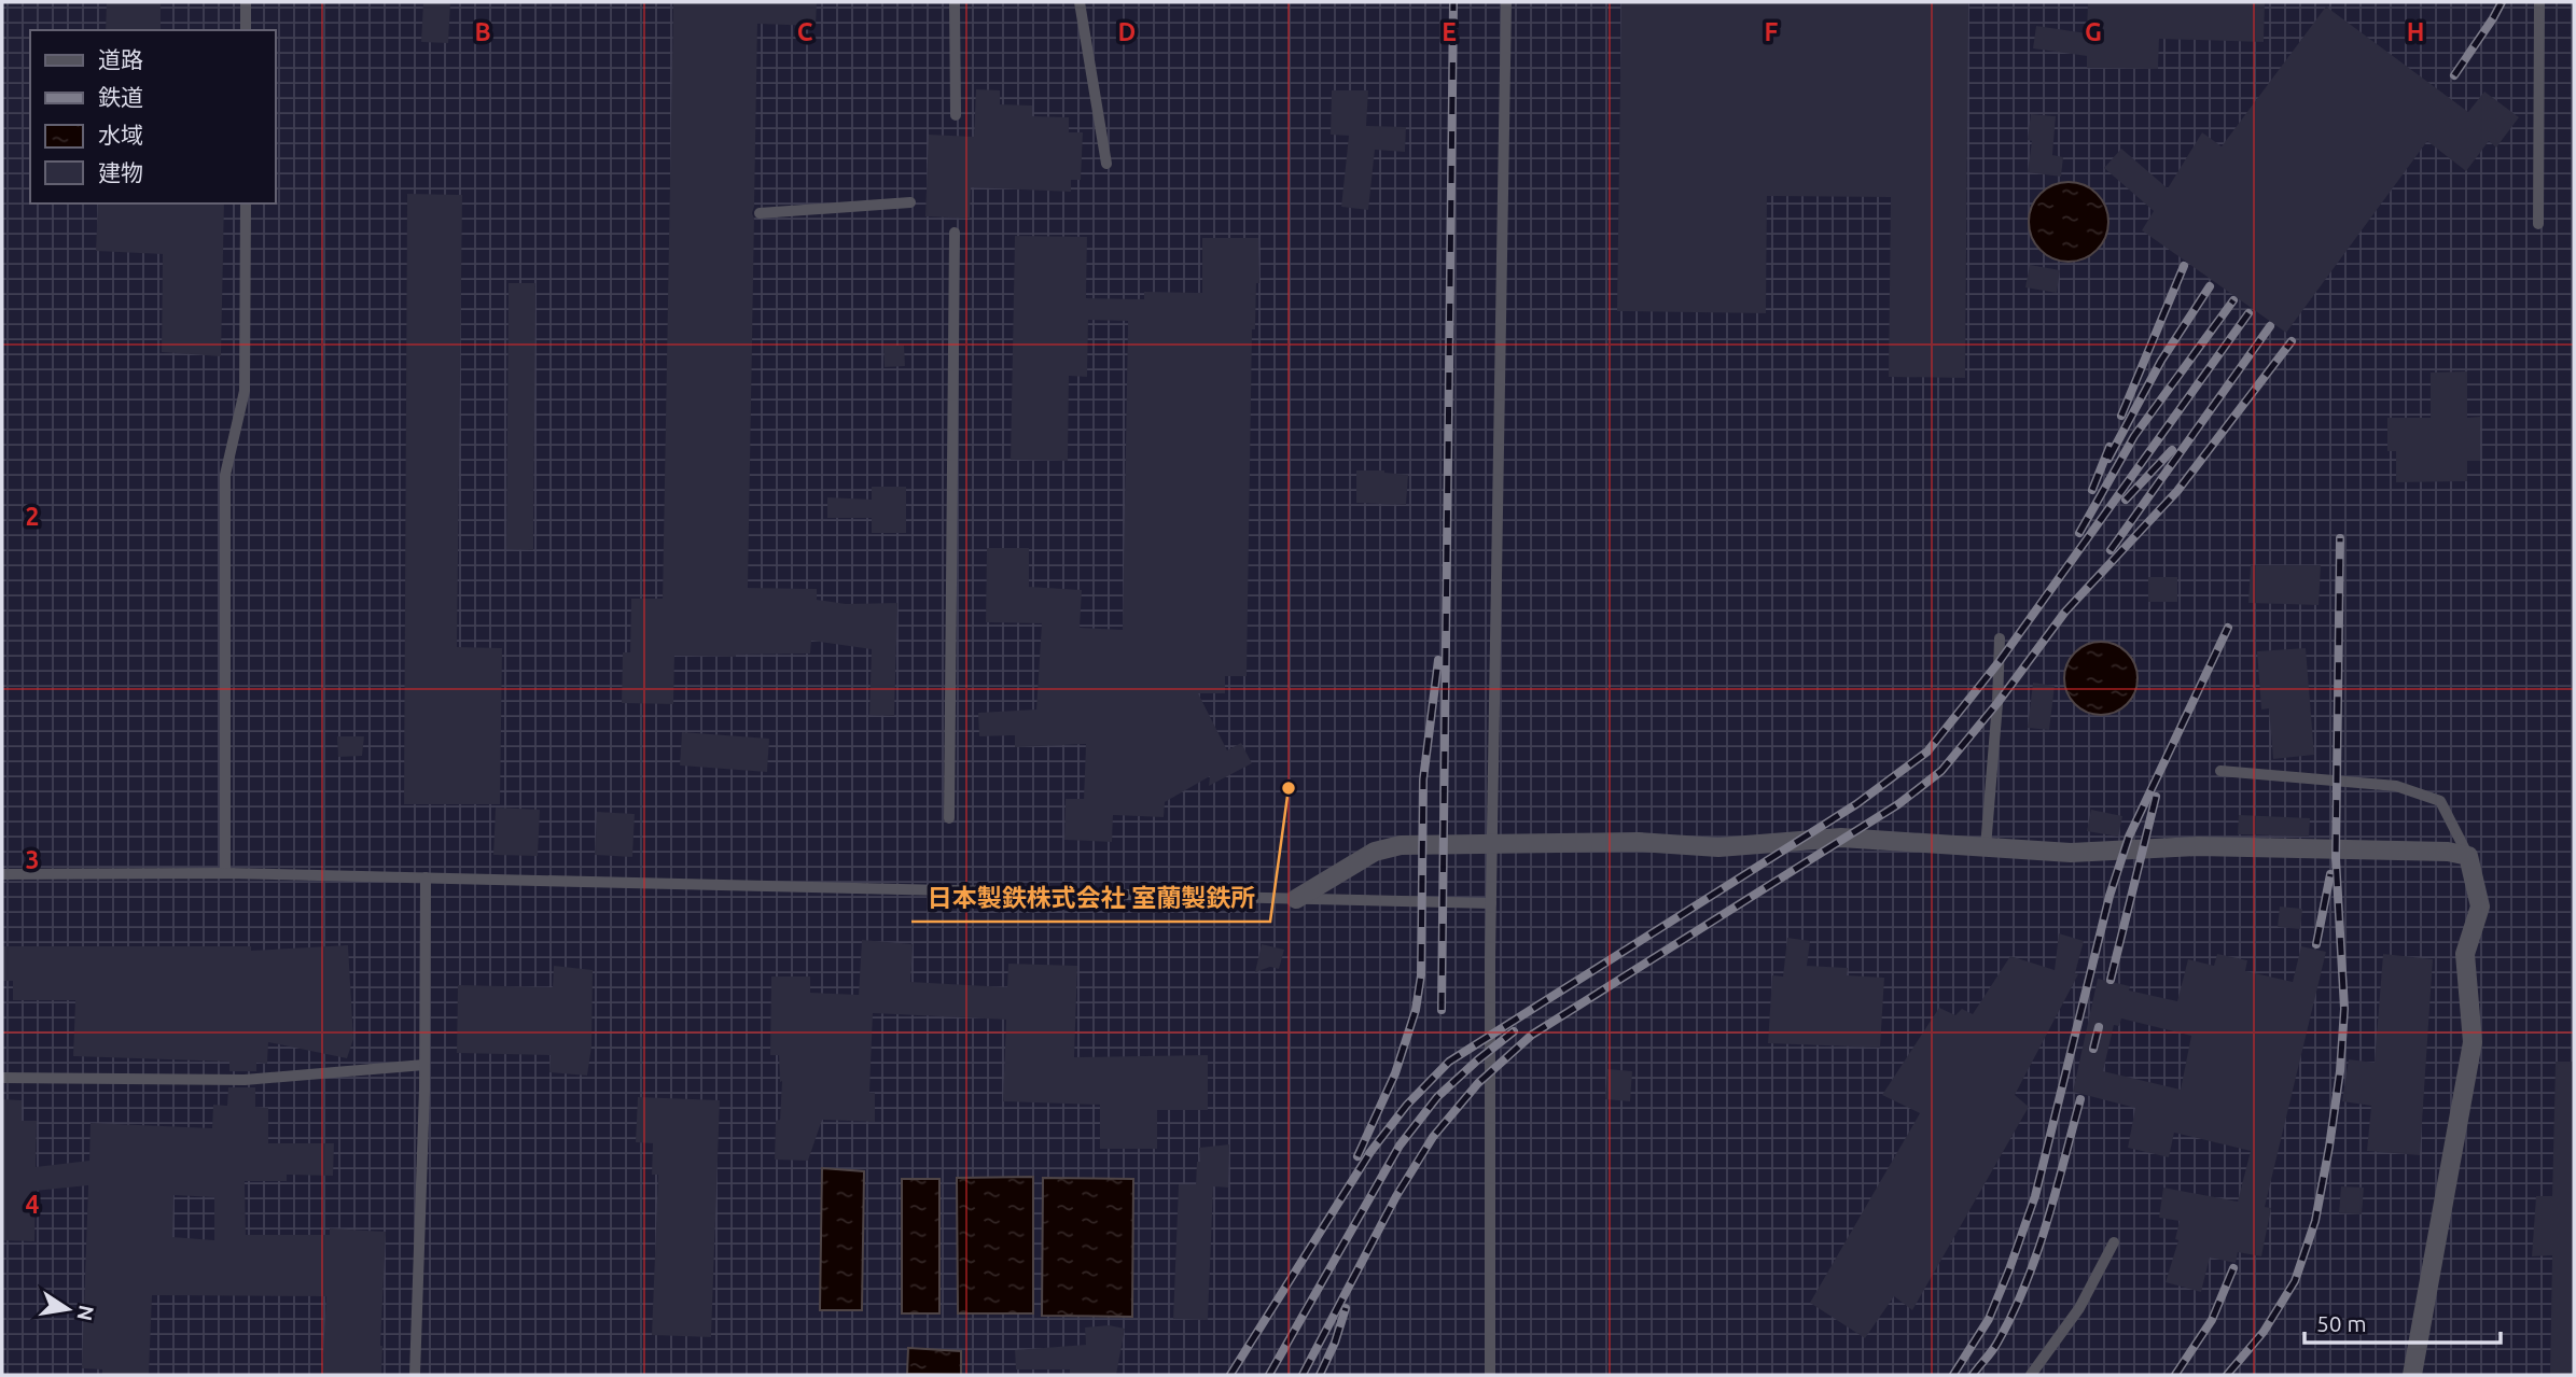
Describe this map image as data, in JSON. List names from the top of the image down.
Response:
{
  "places": ["日本製鉄株式会社 室蘭製鉄所"],
  "legend": [
    "道路",
    "鉄道",
    "水域",
    "建物"
  ],
  "scale_bar": "50 m",
  "north": "right",
  "grid": {
    "columns": [
      "B",
      "C",
      "D",
      "E",
      "F",
      "G",
      "H"
    ],
    "rows": ["2", "3", "4"]
  }
}
